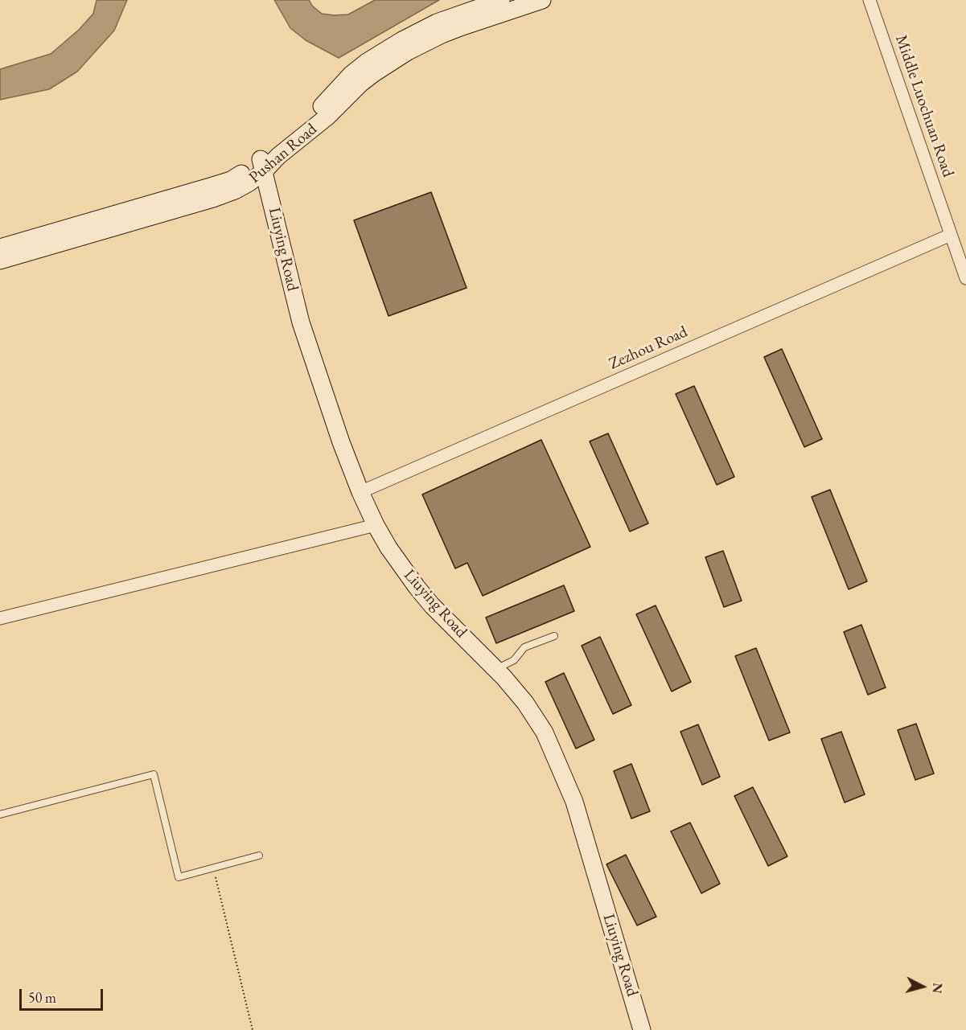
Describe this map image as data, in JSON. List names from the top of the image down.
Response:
{
  "streets": {
    "main road": ["Pushan Road", "Liuying Road"],
    "street": ["Middle Luochuan Road", "Zezhou Road"]
  },
  "crossings": [
    ["Middle Luochuan Road", "Zezhou Road"],
    ["Pushan Road", "Liuying Road"],
    ["Liuying Road", "Zezhou Road"]
  ],
  "scale_bar": "50 m",
  "north": "right"
}
